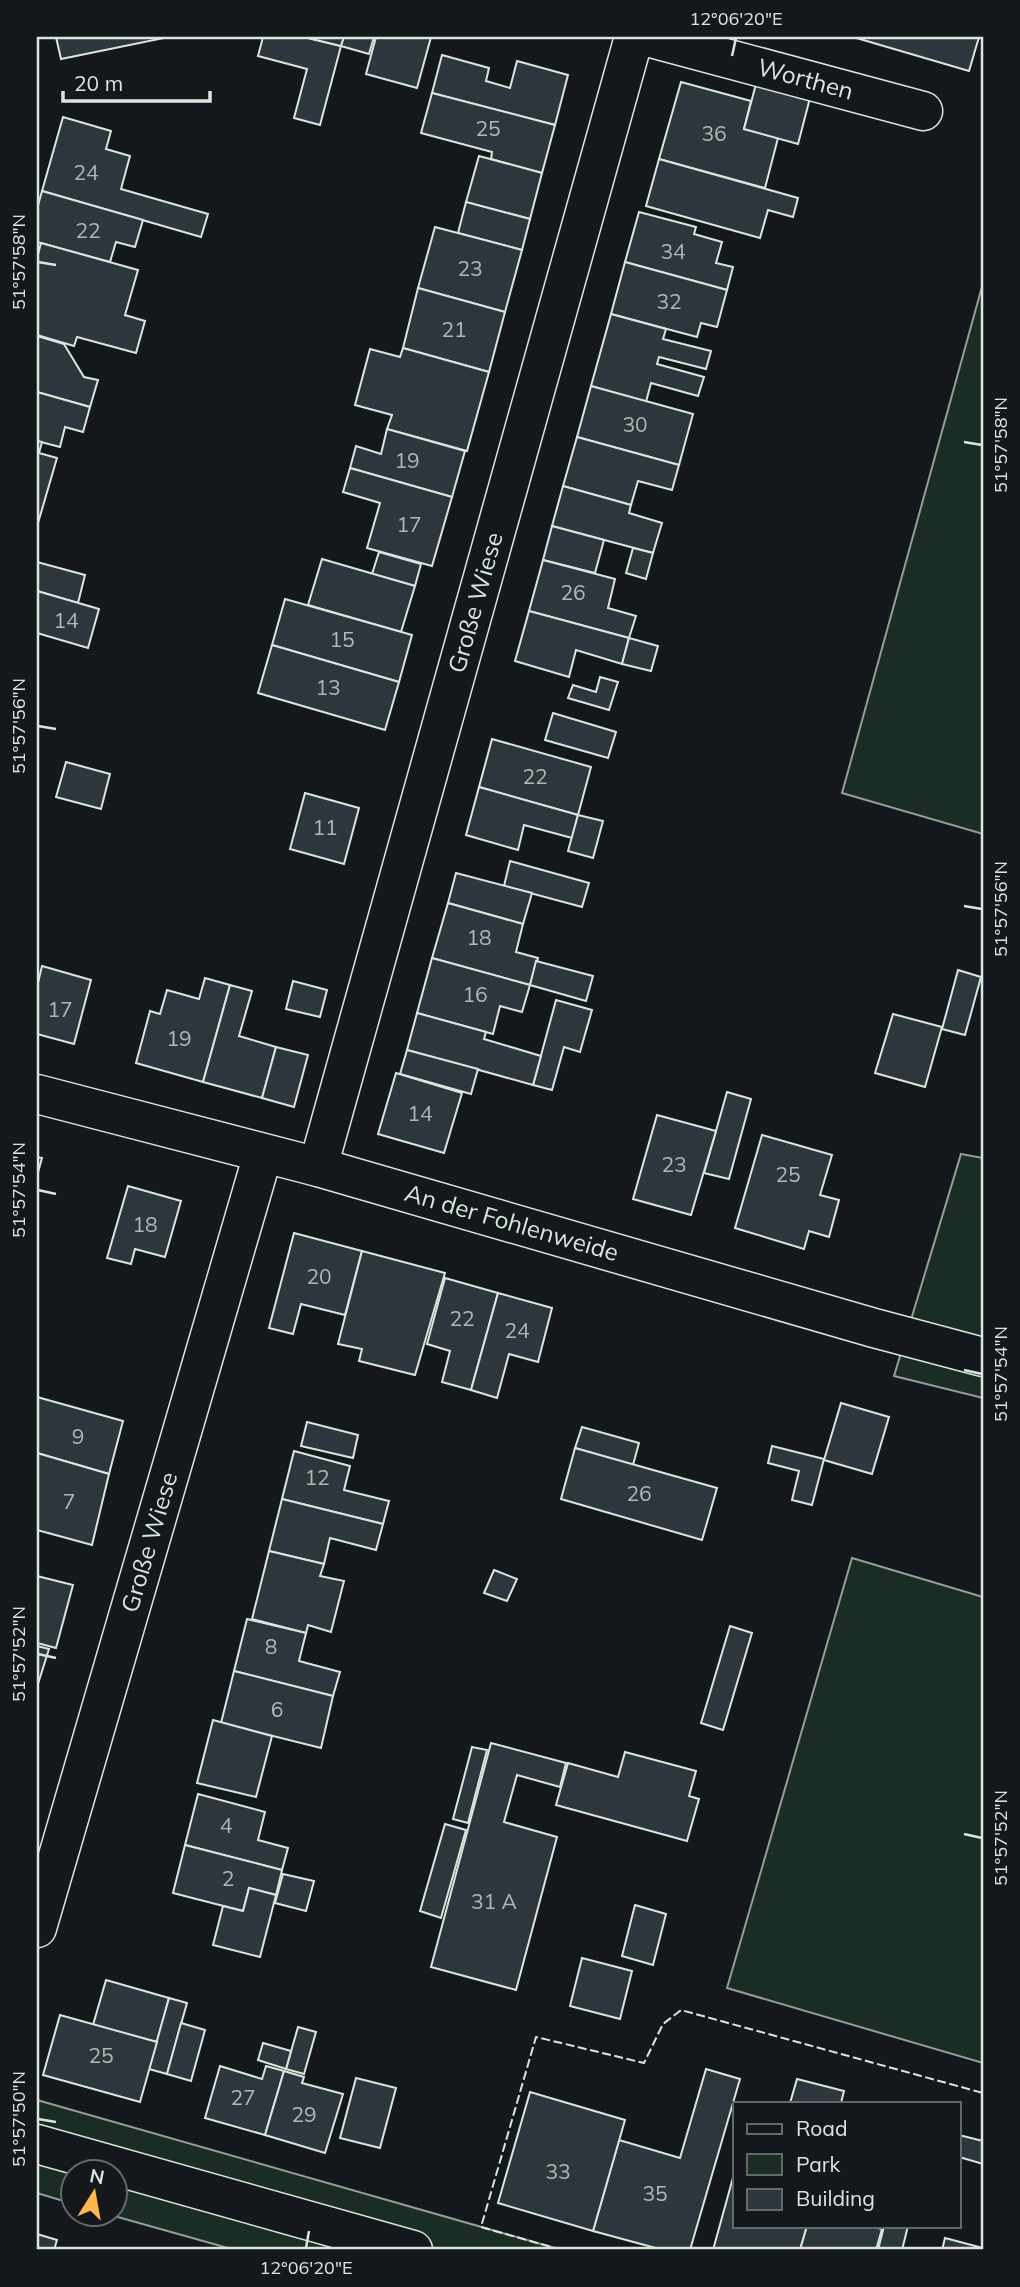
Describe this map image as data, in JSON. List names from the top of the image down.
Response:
{
  "streets": {
    "street": ["Worthen", "Große Wiese", "An der Fohlenweide"]
  },
  "crossings": [
    ["Große Wiese", "An der Fohlenweide"]
  ],
  "house_numbers": [
    "25",
    "36",
    "24",
    "22",
    "34",
    "23",
    "32",
    "21",
    "30",
    "19",
    "17",
    "26",
    "14",
    "15",
    "13",
    "22",
    "11",
    "18",
    "16",
    "17",
    "19",
    "14",
    "23",
    "25",
    "18",
    "20",
    "22",
    "24",
    "9",
    "12",
    "26",
    "7",
    "8",
    "6",
    "4",
    "2",
    "31 A",
    "25",
    "27",
    "29",
    "33",
    "35"
  ],
  "legend": ["Road", "Park", "Building"],
  "scale_bar": "20 m",
  "north": "top",
  "coordinates": [
    "12°06'20\"E",
    "51°57'58\"N",
    "51°57'56\"N",
    "51°57'54\"N",
    "51°57'52\"N",
    "51°57'50\"N"
  ]
}
